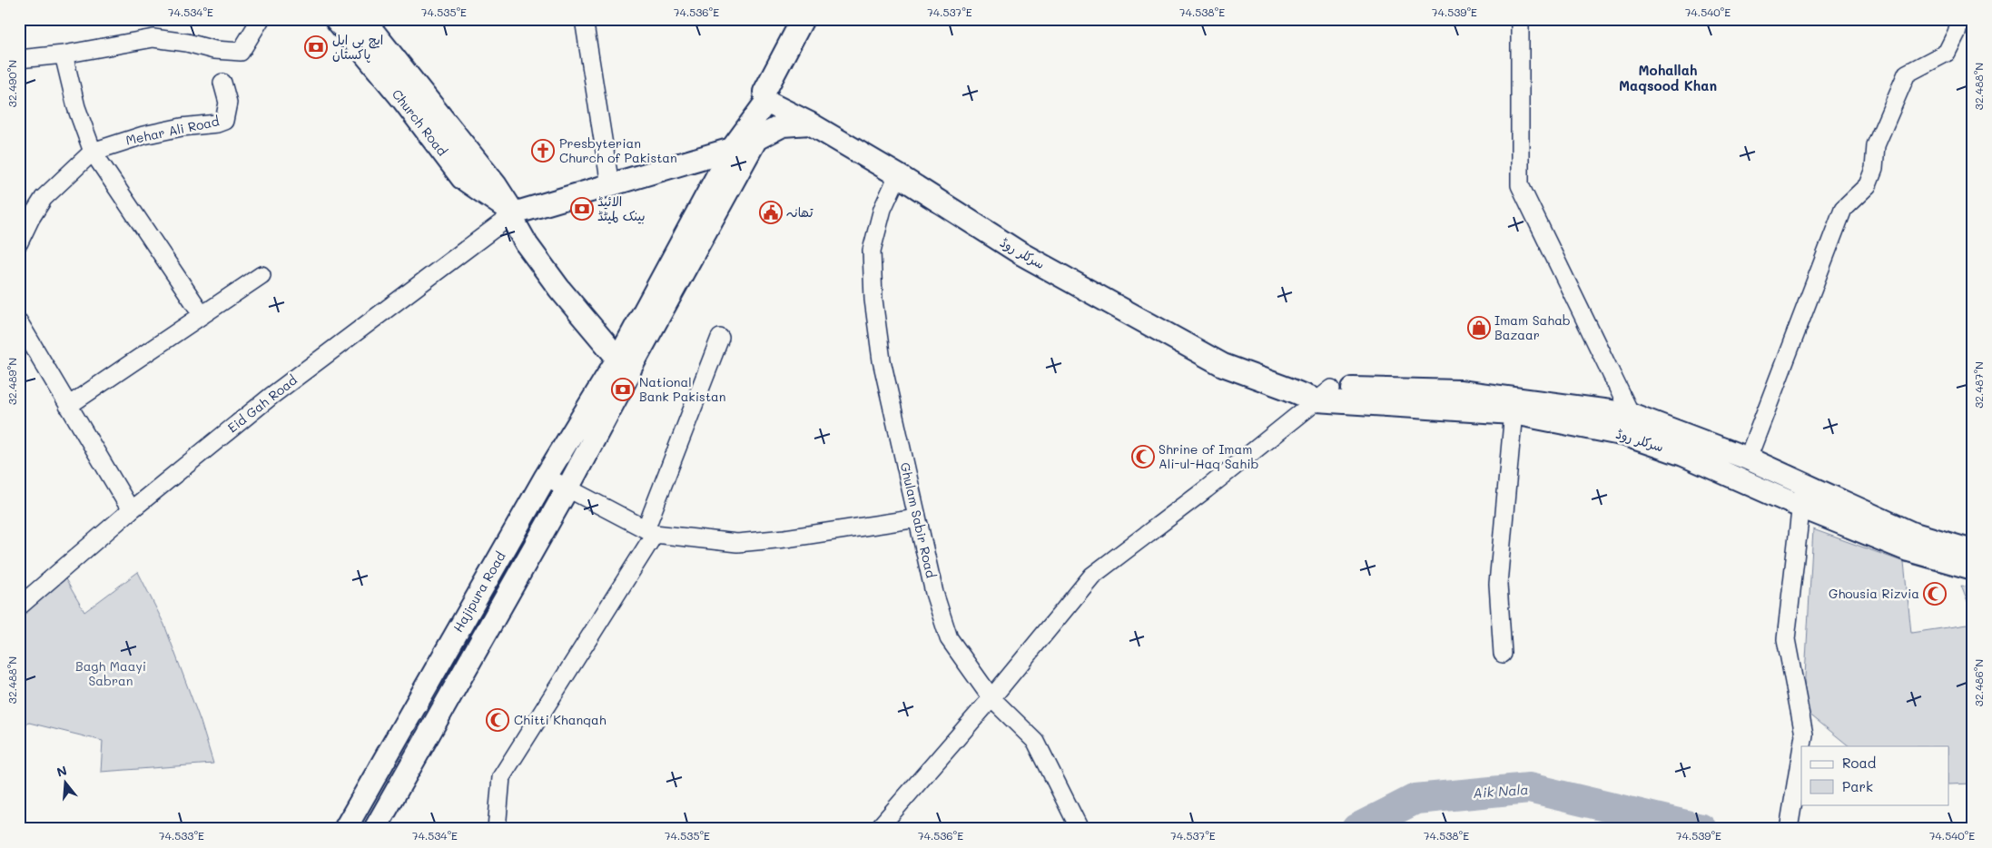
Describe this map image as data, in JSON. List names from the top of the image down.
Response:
{
  "streets": {
    "main road": ["Church Road", "سرکلر روڈ", "Hajipura Road"],
    "street": ["Mehar Ali Road", "Eid Gah Road", "Ghulam Sabir Road"]
  },
  "crossings": [
    ["Church Road", "Eid Gah Road"],
    ["Church Road", "Hajipura Road"],
    ["سرکلر روڈ", "Ghulam Sabir Road"]
  ],
  "districts": ["Mohallah Maqsood Khan"],
  "water": ["Aik Nala"],
  "parks": ["Bagh Maayi Sabran"],
  "places": {
    "bank": ["ایچ بی ایل پاکستان", "الائیڈ بینک لمیٹڈ", "National Bank Pakistan"],
    "church": ["Presbyterian Church of Pakistan"],
    "public building": ["تھانہ"],
    "shop": ["Imam Sahab Bazaar"],
    "mosque": ["Shrine of Imam Ali-ul-Haq Sahib", "Ghousia Rizvia", "Chitti Khanqah"]
  },
  "legend": ["Road", "Park"],
  "north": "top",
  "coordinates": [
    "74.534°E",
    "74.535°E",
    "74.536°E",
    "74.537°E",
    "74.538°E",
    "74.539°E",
    "74.540°E",
    "32.490°N",
    "32.488°N",
    "32.489°N",
    "32.487°N",
    "32.486°N",
    "74.533°E"
  ]
}
